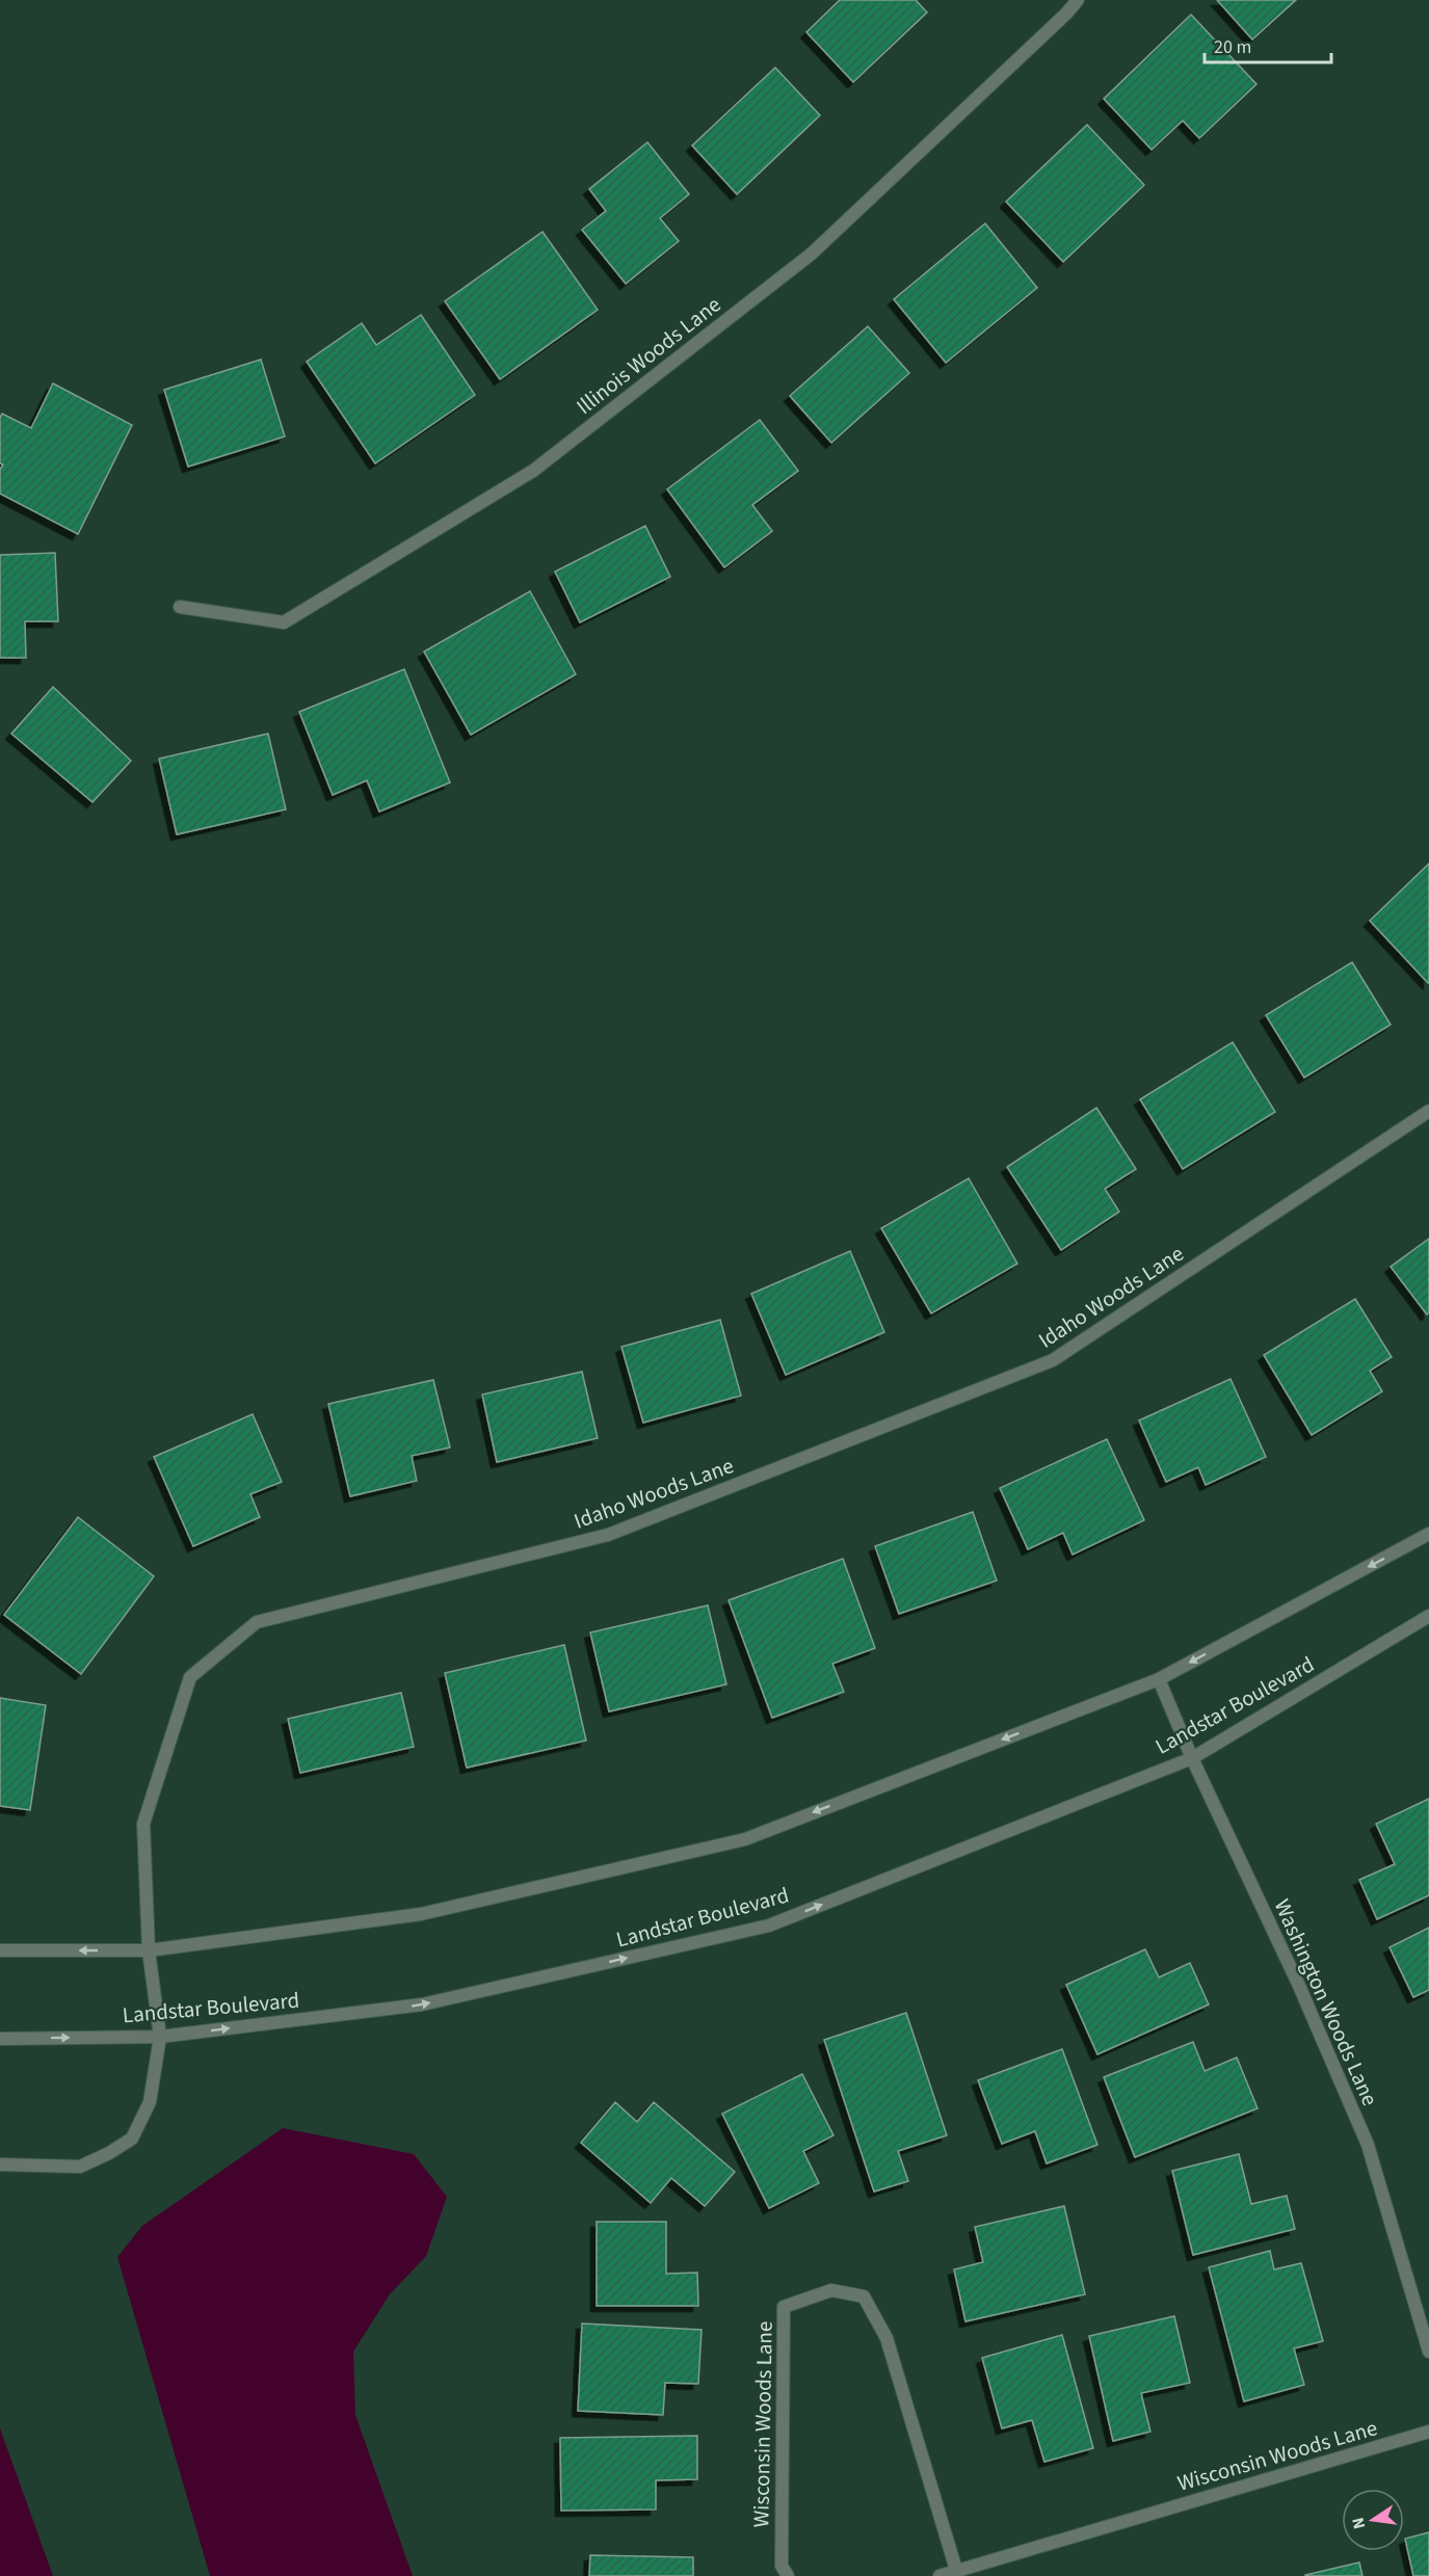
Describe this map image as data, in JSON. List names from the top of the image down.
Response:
{
  "streets": {
    "street": [
      "Illinois Woods Lane",
      "Idaho Woods Lane",
      "Landstar Boulevard",
      "Washington Woods Lane",
      "Wisconsin Woods Lane"
    ]
  },
  "crossings": [
    ["Idaho Woods Lane", "Landstar Boulevard"],
    ["Landstar Boulevard", "Washington Woods Lane"]
  ],
  "scale_bar": "20 m",
  "north": "left"
}
